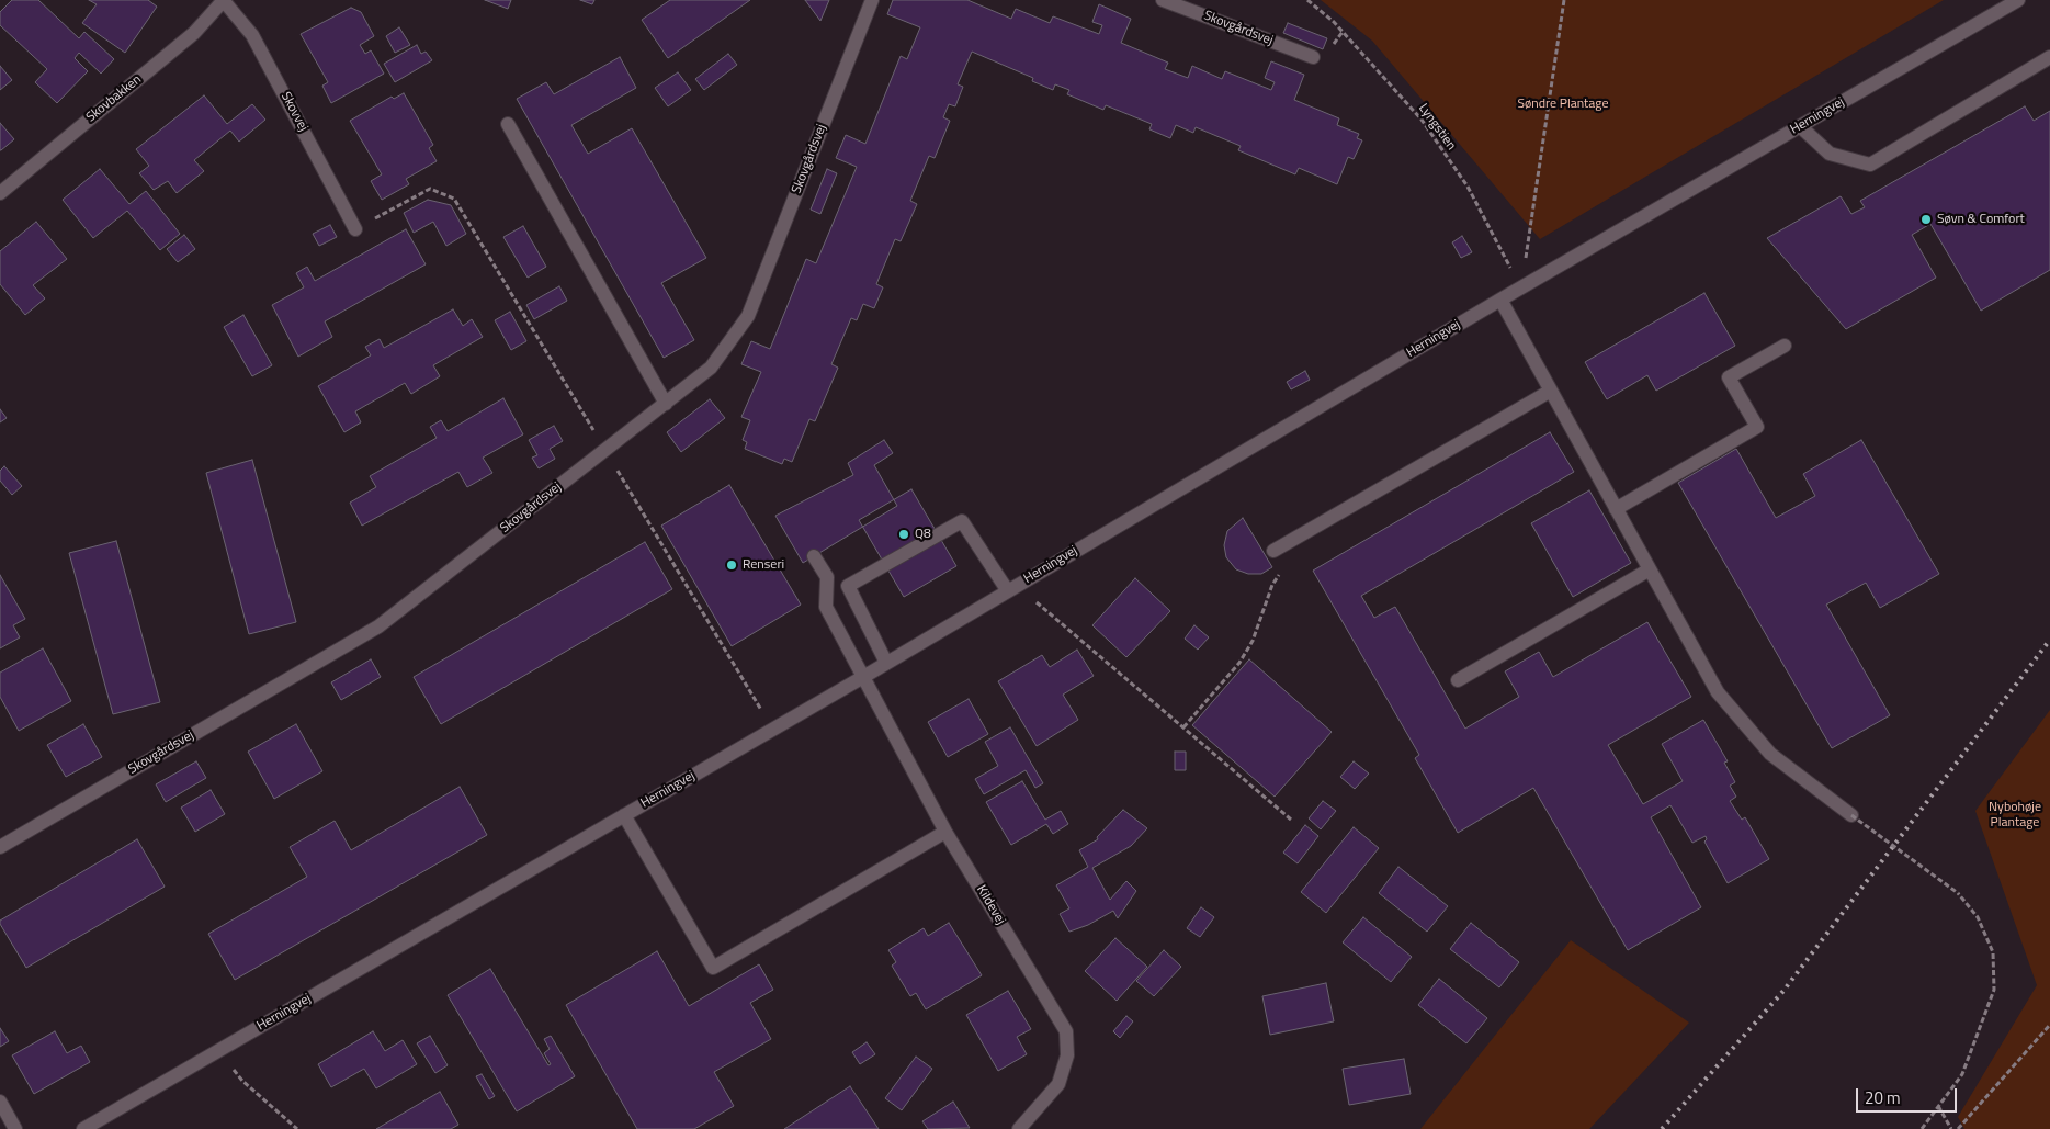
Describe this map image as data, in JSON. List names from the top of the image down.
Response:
{
  "streets": {
    "street": [
      "Skovgårdsvej",
      "Skovbakken",
      "Skovvej",
      "Herningvej",
      "Kildevej"
    ],
    "path": ["Lyngstien"]
  },
  "crossings": [
    ["Skovbakken", "Skovvej"],
    ["Herningvej", "Lyngstien"],
    ["Herningvej", "Kildevej"]
  ],
  "parks": ["Søndre Plantage", "Nybohøje Plantage"],
  "places": ["Søvn & Comfort", "Q8", "Renseri"],
  "scale_bar": "20 m"
}
